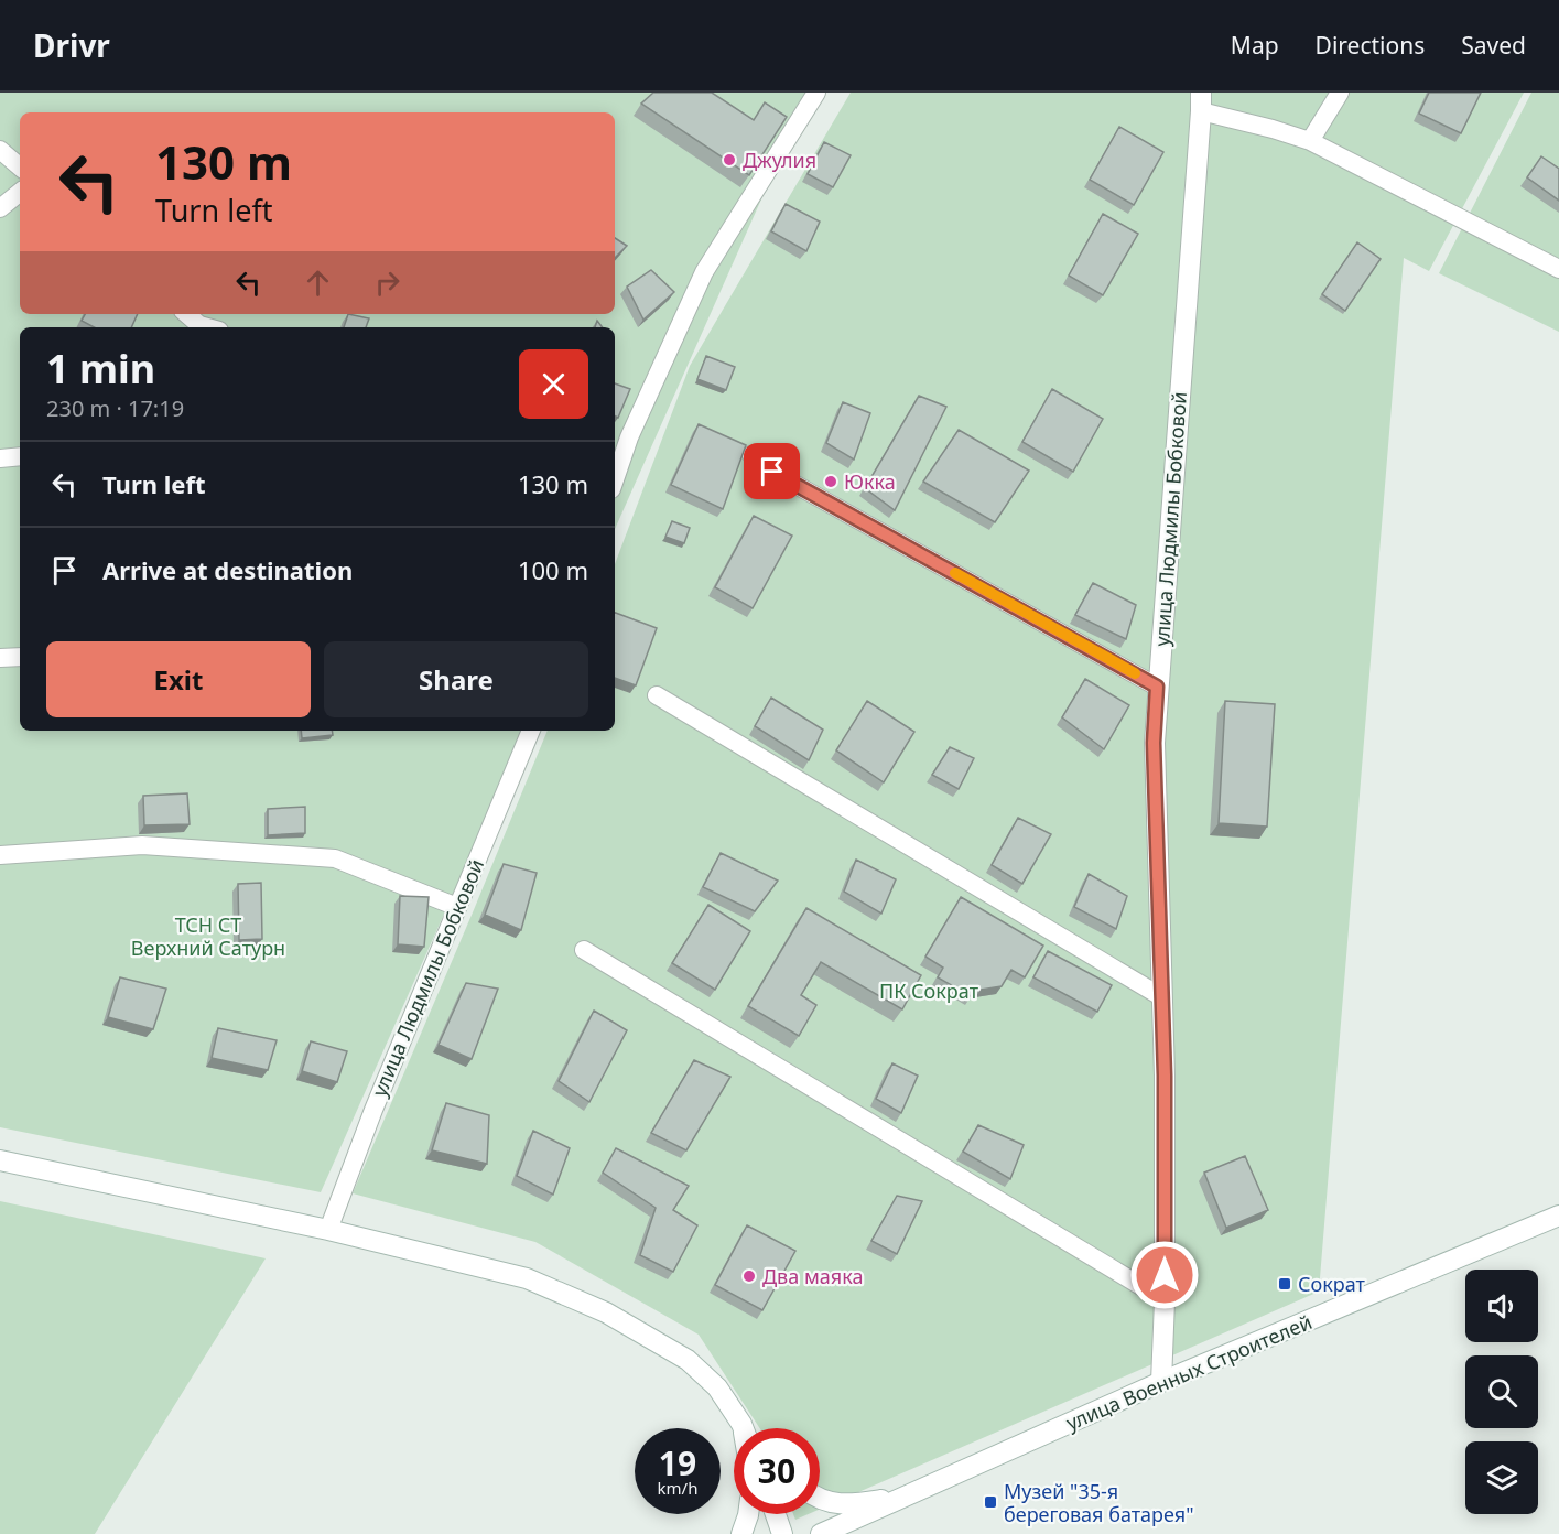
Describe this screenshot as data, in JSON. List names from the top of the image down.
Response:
{
  "streets": {
    "main road": ["улица Людмилы Бобковой", "улица Военных Строителей"]
  },
  "crossings": [
    ["улица Людмилы Бобковой", "улица Военных Строителей"]
  ],
  "parks": ["ТСН СТ Верхний Сатурн", "ПК Сократ"],
  "places": {
    "other": ["Джулия", "Юкка", "Два маяка"],
    "transit": ["Сократ", "Музей \"35-я береговая батарея\""]
  },
  "page": {
    "header": "Drivr",
    "nav": ["Map", "Directions", "Saved"],
    "turn": ["130 m", "Turn left"],
    "heading": ["1 min", "230 m · 17:19"],
    "list": [
      {
        "name": "Turn left",
        "value": "130 m"
      },
      {
        "name": "Arrive at destination",
        "value": "100 m"
      }
    ],
    "buttons": ["Exit", "Share"],
    "speed": "19 km/h",
    "limit": "30"
  }
}
